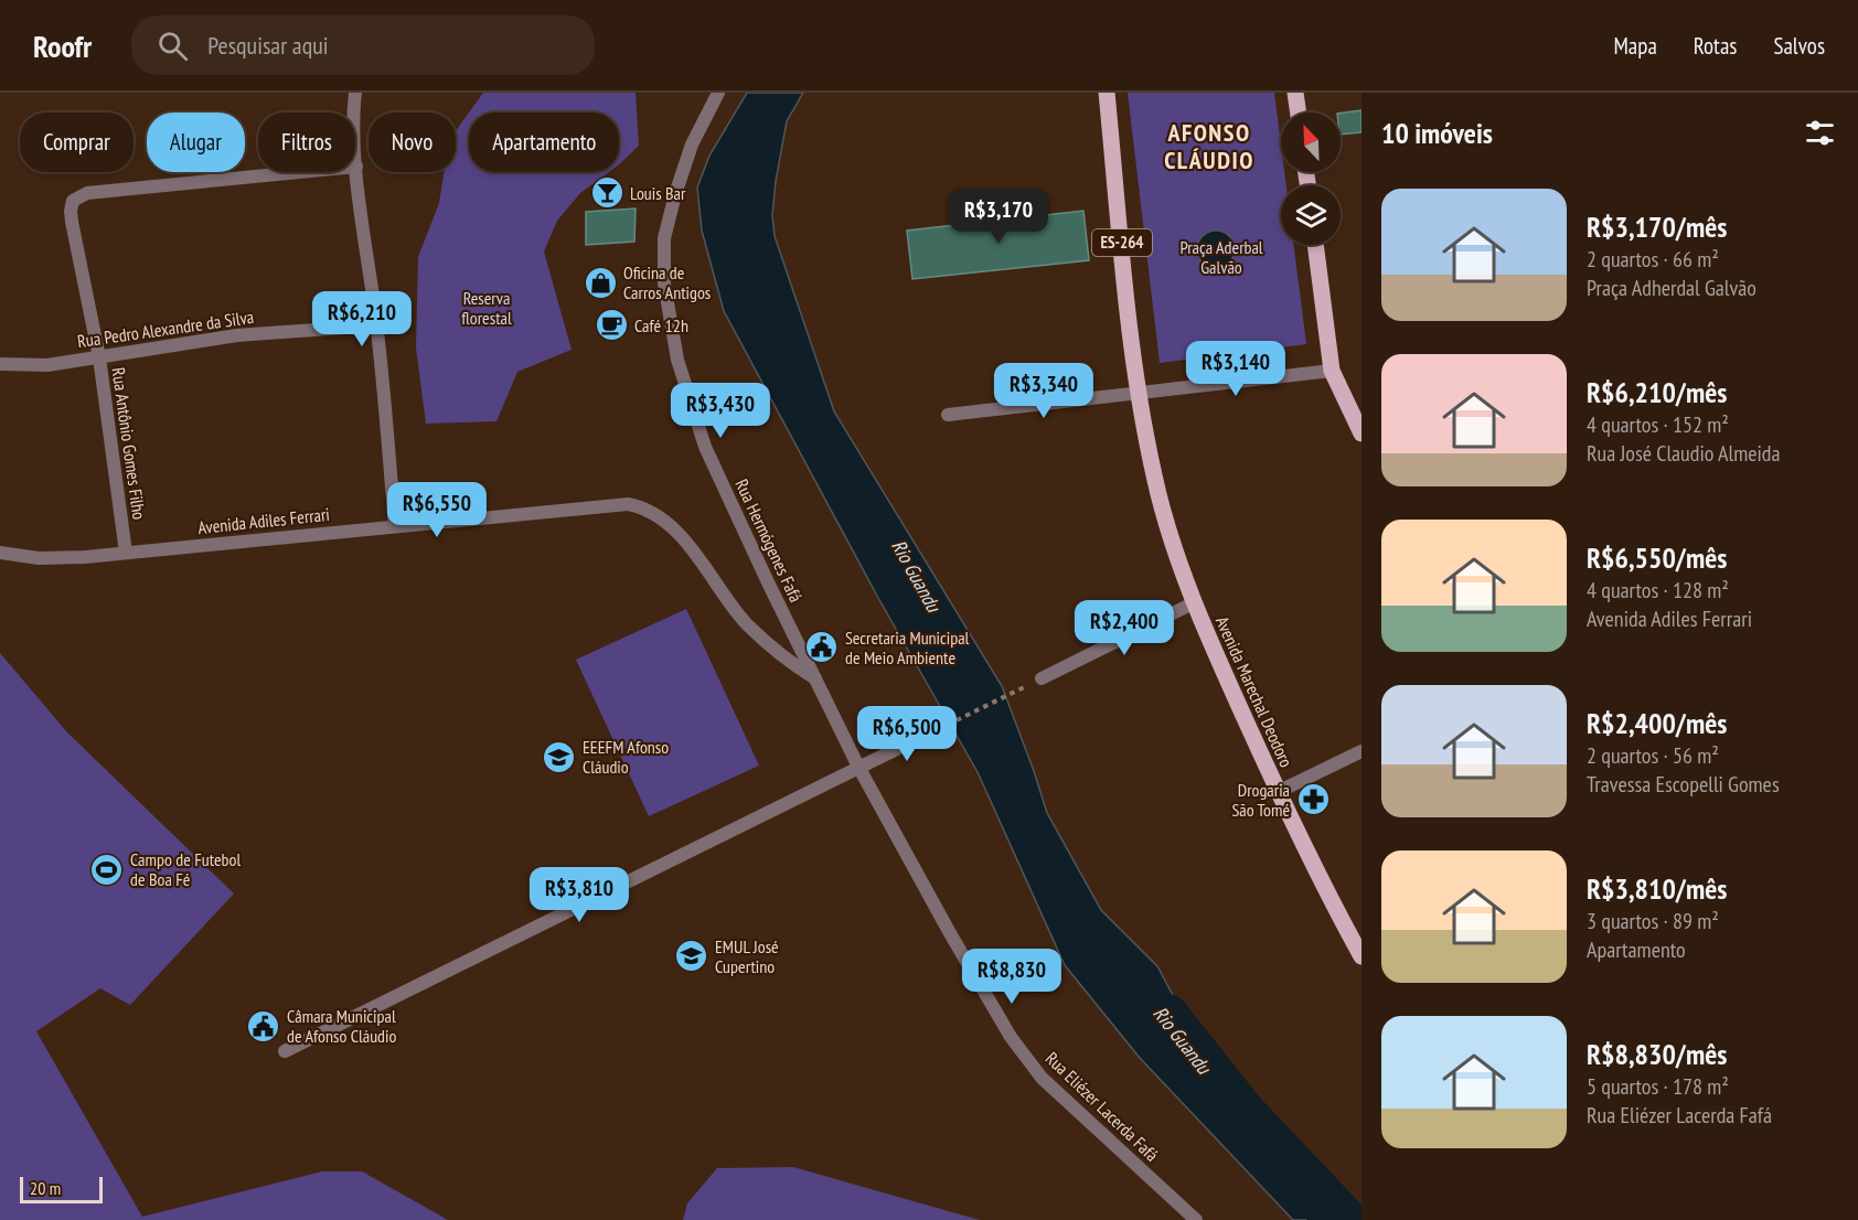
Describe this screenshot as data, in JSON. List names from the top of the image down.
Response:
{
  "streets": {
    "main road": ["ES-264", "Avenida Marechal Deodoro"],
    "street": [
      "Rua Pedro Alexandre da Silva",
      "Rua Antônio Gomes Filho",
      "Avenida Adiles Ferrari",
      "Rua Hermógenes Fafá",
      "Rua Eliézer Lacerda Fafá"
    ]
  },
  "crossings": [
    ["ES-264", "Avenida Marechal Deodoro"],
    ["Rua Pedro Alexandre da Silva", "Rua Antônio Gomes Filho"],
    ["Rua Antônio Gomes Filho", "Avenida Adiles Ferrari"],
    ["Avenida Adiles Ferrari", "Rua Hermógenes Fafá"],
    ["Rua Hermógenes Fafá", "Rua Eliézer Lacerda Fafá"]
  ],
  "districts": ["AFONSO CLÁUDIO"],
  "water": ["Rio Guandu"],
  "parks": ["Praça Aderbal Galvão", "Reserva florestal"],
  "places": {
    "bar": ["Louis Bar"],
    "shop": ["Oficina de Carros Antigos"],
    "cafe": ["Café 12h"],
    "public building": ["Secretaria Municipal de Meio Ambiente", "Câmara Municipal de Afonso Cláudio"],
    "school or university": ["EEEFM Afonso Cláudio", "EMUL José Cupertino"],
    "pharmacy": ["Drogaria São Tomé"],
    "sports": ["Campo de Futebol de Boa Fé"]
  },
  "scale_bar": "20 m",
  "north": "top left",
  "page": {
    "header": "Roofr",
    "search": "Pesquisar aqui",
    "nav": ["Mapa", "Rotas", "Salvos"],
    "heading": "10 imóveis",
    "chip": [
      "Comprar",
      "Alugar",
      "Filtros",
      "Novo",
      "Apartamento"
    ],
    "list": [
      {
        "name": "R$3,170/mês",
        "note": "2 quartos · 66 m² · Praça Adherdal Galvão"
      },
      {
        "name": "R$6,210/mês",
        "note": "4 quartos · 152 m² · Rua José Claudio Almeida"
      },
      {
        "name": "R$6,550/mês",
        "note": "4 quartos · 128 m² · Avenida Adiles Ferrari"
      },
      {
        "name": "R$2,400/mês",
        "note": "2 quartos · 56 m² · Travessa Escopelli Gomes"
      },
      {
        "name": "R$3,810/mês",
        "note": "3 quartos · 89 m² · Apartamento"
      },
      {
        "name": "R$8,830/mês",
        "note": "5 quartos · 178 m² · Rua Eliézer Lacerda Fafá"
      }
    ],
    "price": [
      "R$3,170",
      "R$6,210",
      "R$3,140",
      "R$3,340",
      "R$3,430",
      "R$6,550",
      "R$2,400",
      "R$6,500",
      "R$3,810",
      "R$8,830"
    ],
    "scale": "20 m"
  }
}
